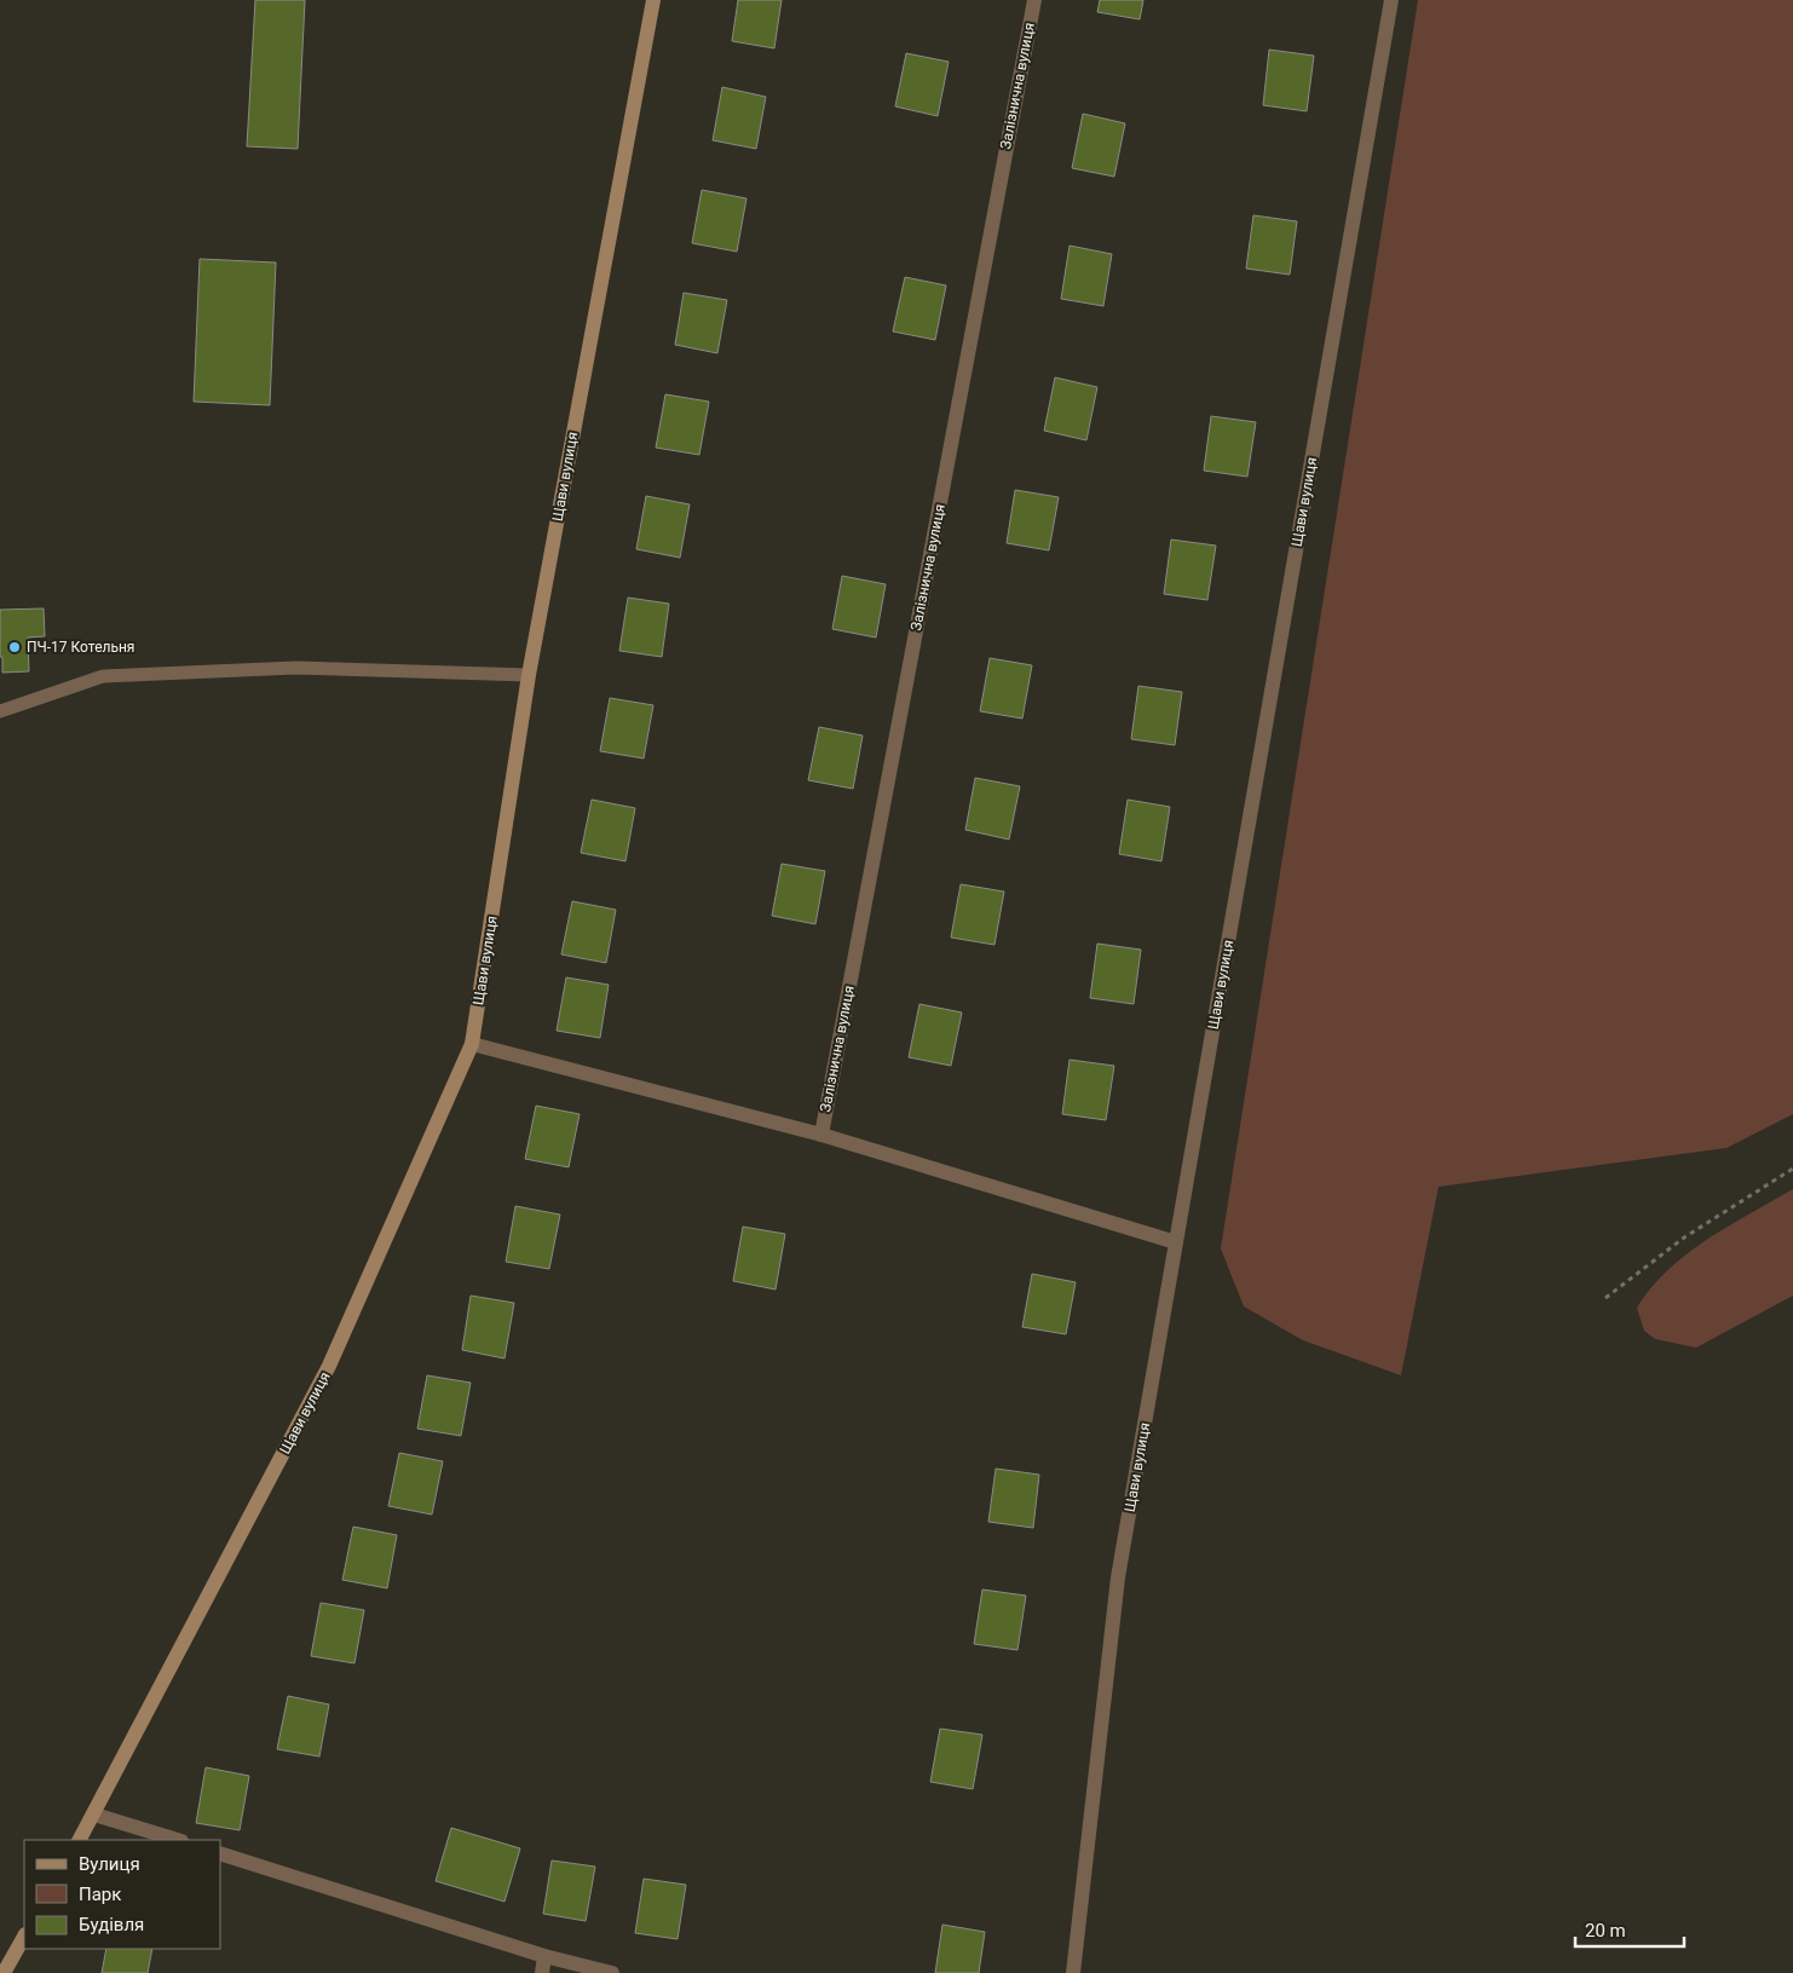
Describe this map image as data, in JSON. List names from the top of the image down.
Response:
{
  "streets": {
    "main road": ["Щави вулиця"],
    "street": ["Залізнична вулиця"]
  },
  "places": ["ПЧ-17 Котельня"],
  "legend": ["Вулиця", "Парк", "Будівля"],
  "scale_bar": "20 m"
}
